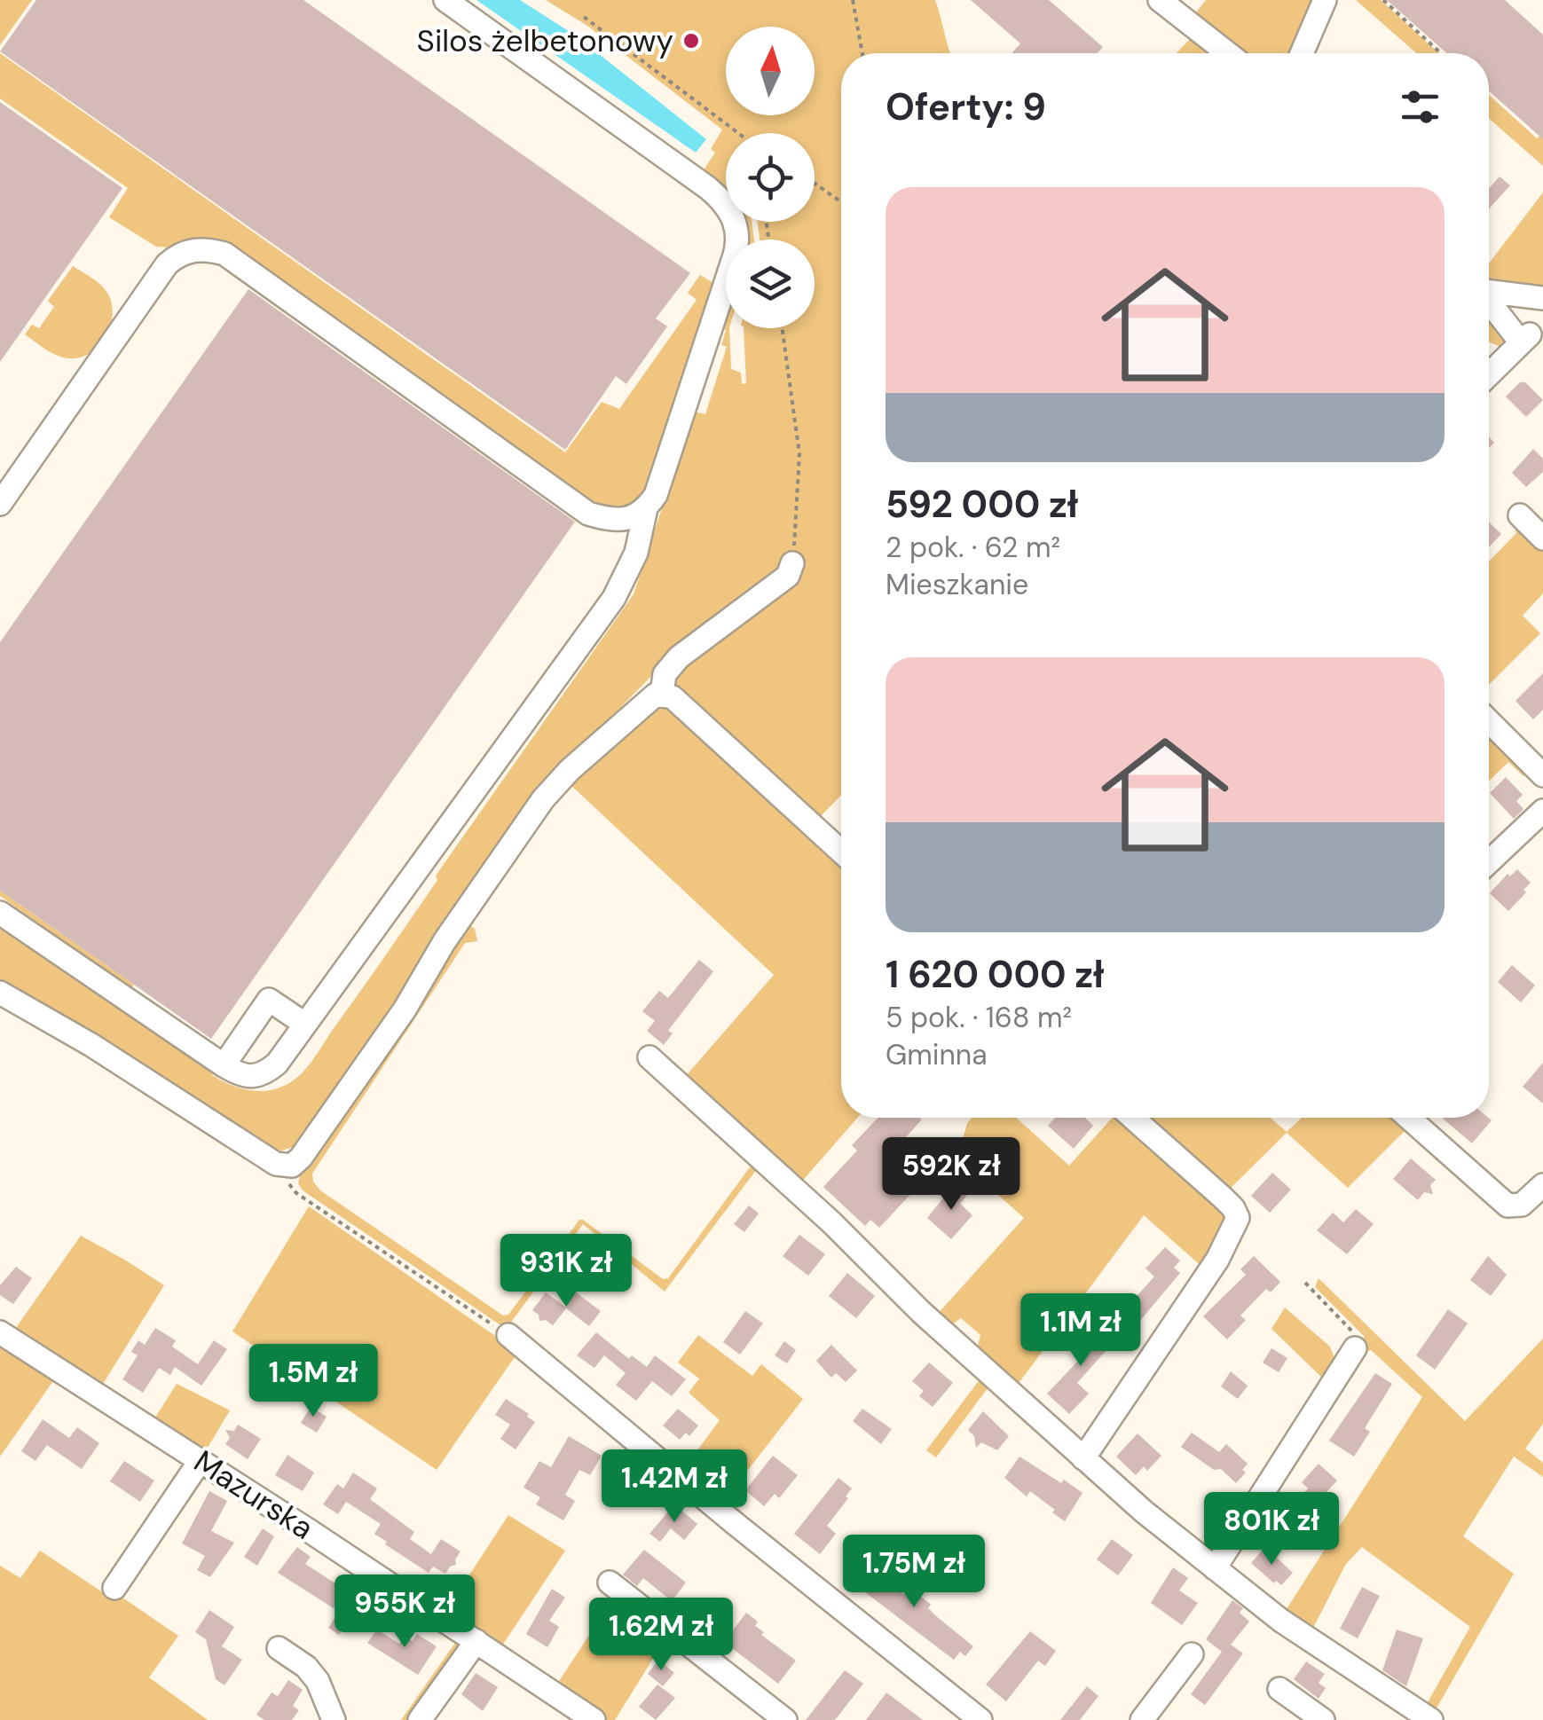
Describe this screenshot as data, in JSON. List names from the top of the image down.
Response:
{
  "streets": {
    "street": ["Mazurska"]
  },
  "places": ["Silos żelbetonowy"],
  "north": "top",
  "page": {
    "heading": "Oferty: 9",
    "list": [
      {
        "name": "592 000 zł",
        "note": "2 pok. · 62 m² · Mieszkanie"
      },
      {
        "name": "1 620 000 zł",
        "note": "5 pok. · 168 m² · Gminna"
      }
    ],
    "price": [
      "592K zł",
      "931K zł",
      "1.1M zł",
      "1.5M zł",
      "1.42M zł",
      "801K zł",
      "1.75M zł",
      "955K zł",
      "1.62M zł"
    ]
  }
}
